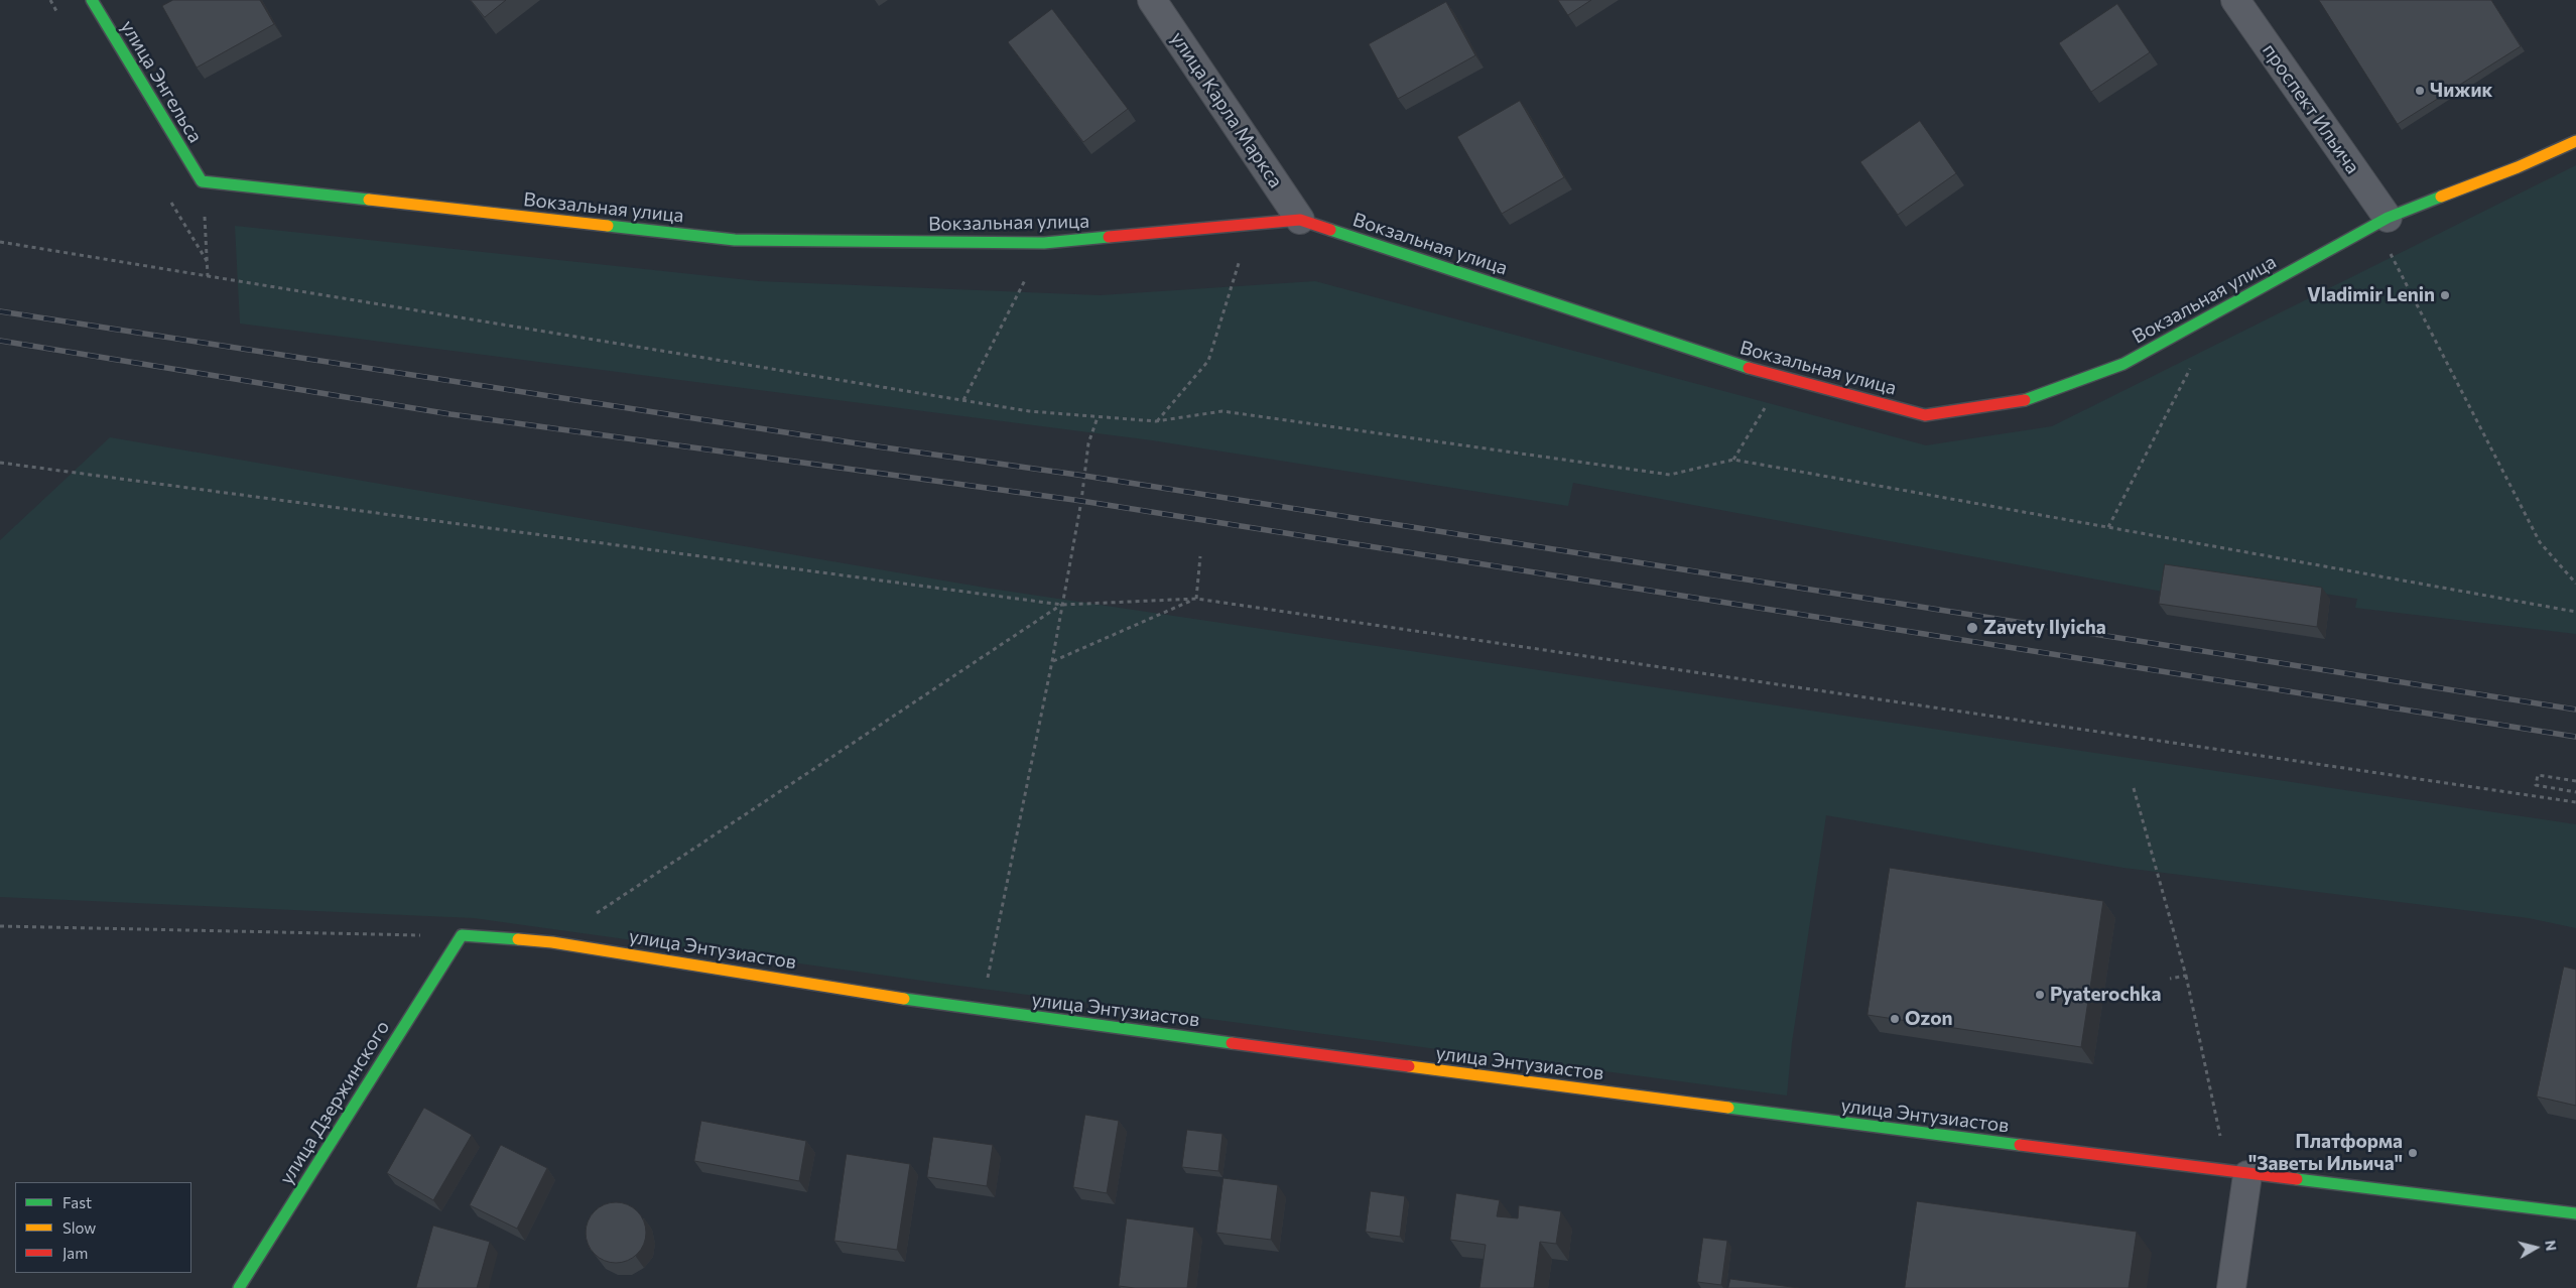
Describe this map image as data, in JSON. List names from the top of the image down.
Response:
{
  "streets": {
    "street": [
      "улица Энгельса",
      "проспект Ильича",
      "улица Карла Маркса",
      "Вокзальная улица",
      "улица Энтузиастов",
      "улица Дзержинского"
    ]
  },
  "crossings": [
    ["улица Энгельса", "Вокзальная улица"],
    ["проспект Ильича", "Вокзальная улица"],
    ["улица Карла Маркса", "Вокзальная улица"],
    ["улица Энтузиастов", "улица Дзержинского"]
  ],
  "places": [
    "Чижик",
    "Vladimir Lenin",
    "Zavety Ilyicha",
    "Pyaterochka",
    "Ozon",
    "Платформа \"Заветы Ильича\""
  ],
  "legend": ["Fast", "Slow", "Jam"],
  "north": "right"
}
